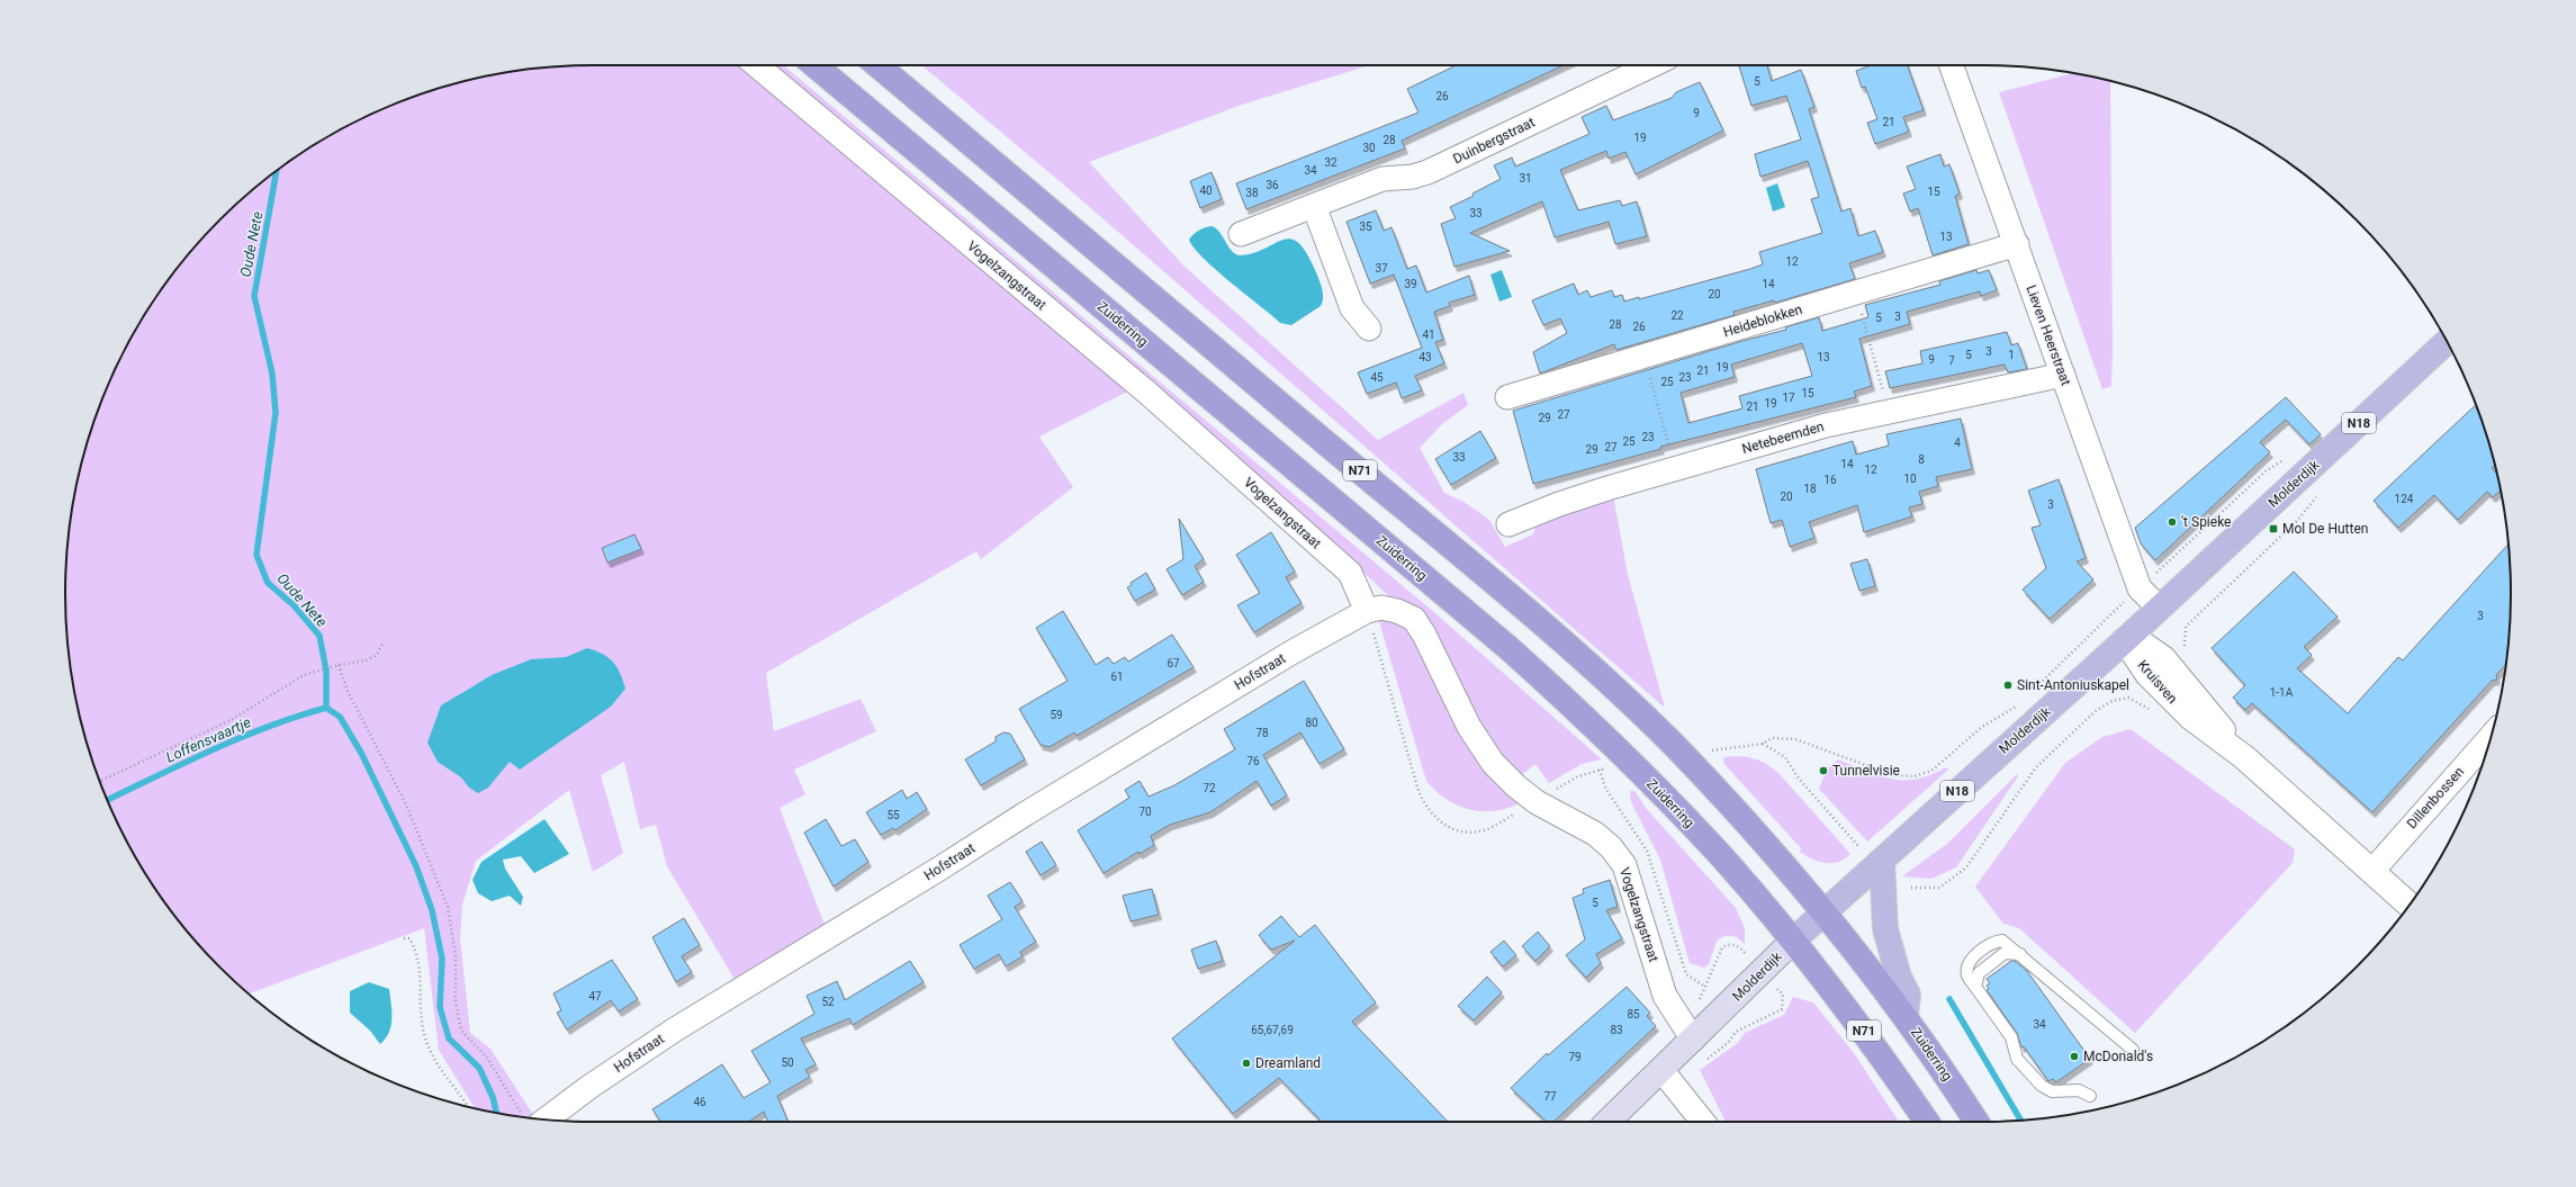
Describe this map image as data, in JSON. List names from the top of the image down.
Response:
{
  "streets": {
    "highway": ["Zuiderring", "N71"],
    "main road": ["N18", "Molderdijk"],
    "street": [
      "Duinbergstraat",
      "Vogelzangstraat",
      "Heideblokken",
      "Lieven Heerstraat",
      "Netebeemden",
      "Hofstraat",
      "Kruisven",
      "Dillenbossen"
    ]
  },
  "crossings": [
    ["Vogelzangstraat", "Molderdijk"],
    ["Vogelzangstraat", "Hofstraat"],
    ["Heideblokken", "Lieven Heerstraat"],
    ["Zuiderring", "Molderdijk"],
    ["Lieven Heerstraat", "Netebeemden"],
    ["Lieven Heerstraat", "Molderdijk"],
    ["Molderdijk", "Kruisven"],
    ["Kruisven", "Dillenbossen"]
  ],
  "water": ["Oude Nete", "Loffensvaartje"],
  "places": {
    "other": [
      "'t Spieke",
      "Sint-Antoniuskapel",
      "Tunnelvisie",
      "McDonald's",
      "Dreamland"
    ],
    "transit": ["Mol De Hutten"]
  },
  "house_numbers": [
    "5",
    "26",
    "9",
    "21",
    "19",
    "28",
    "30",
    "32",
    "34",
    "31",
    "36",
    "40",
    "15",
    "38",
    "33",
    "35",
    "13",
    "12",
    "37",
    "39",
    "14",
    "20",
    "22",
    "3",
    "5",
    "28",
    "26",
    "41",
    "3",
    "5",
    "1",
    "43",
    "13",
    "9",
    "7",
    "19",
    "21",
    "45",
    "23",
    "25",
    "15",
    "17",
    "19",
    "21",
    "27",
    "29",
    "23",
    "25",
    "4",
    "27",
    "29",
    "33",
    "8",
    "14",
    "12",
    "10",
    "16",
    "18",
    "20",
    "124",
    "3",
    "3",
    "67",
    "61",
    "1-1A",
    "59",
    "80",
    "78",
    "76",
    "72",
    "70",
    "55",
    "5",
    "47",
    "52",
    "85",
    "34",
    "65,67,69",
    "83",
    "79",
    "50",
    "77",
    "46"
  ]
}
